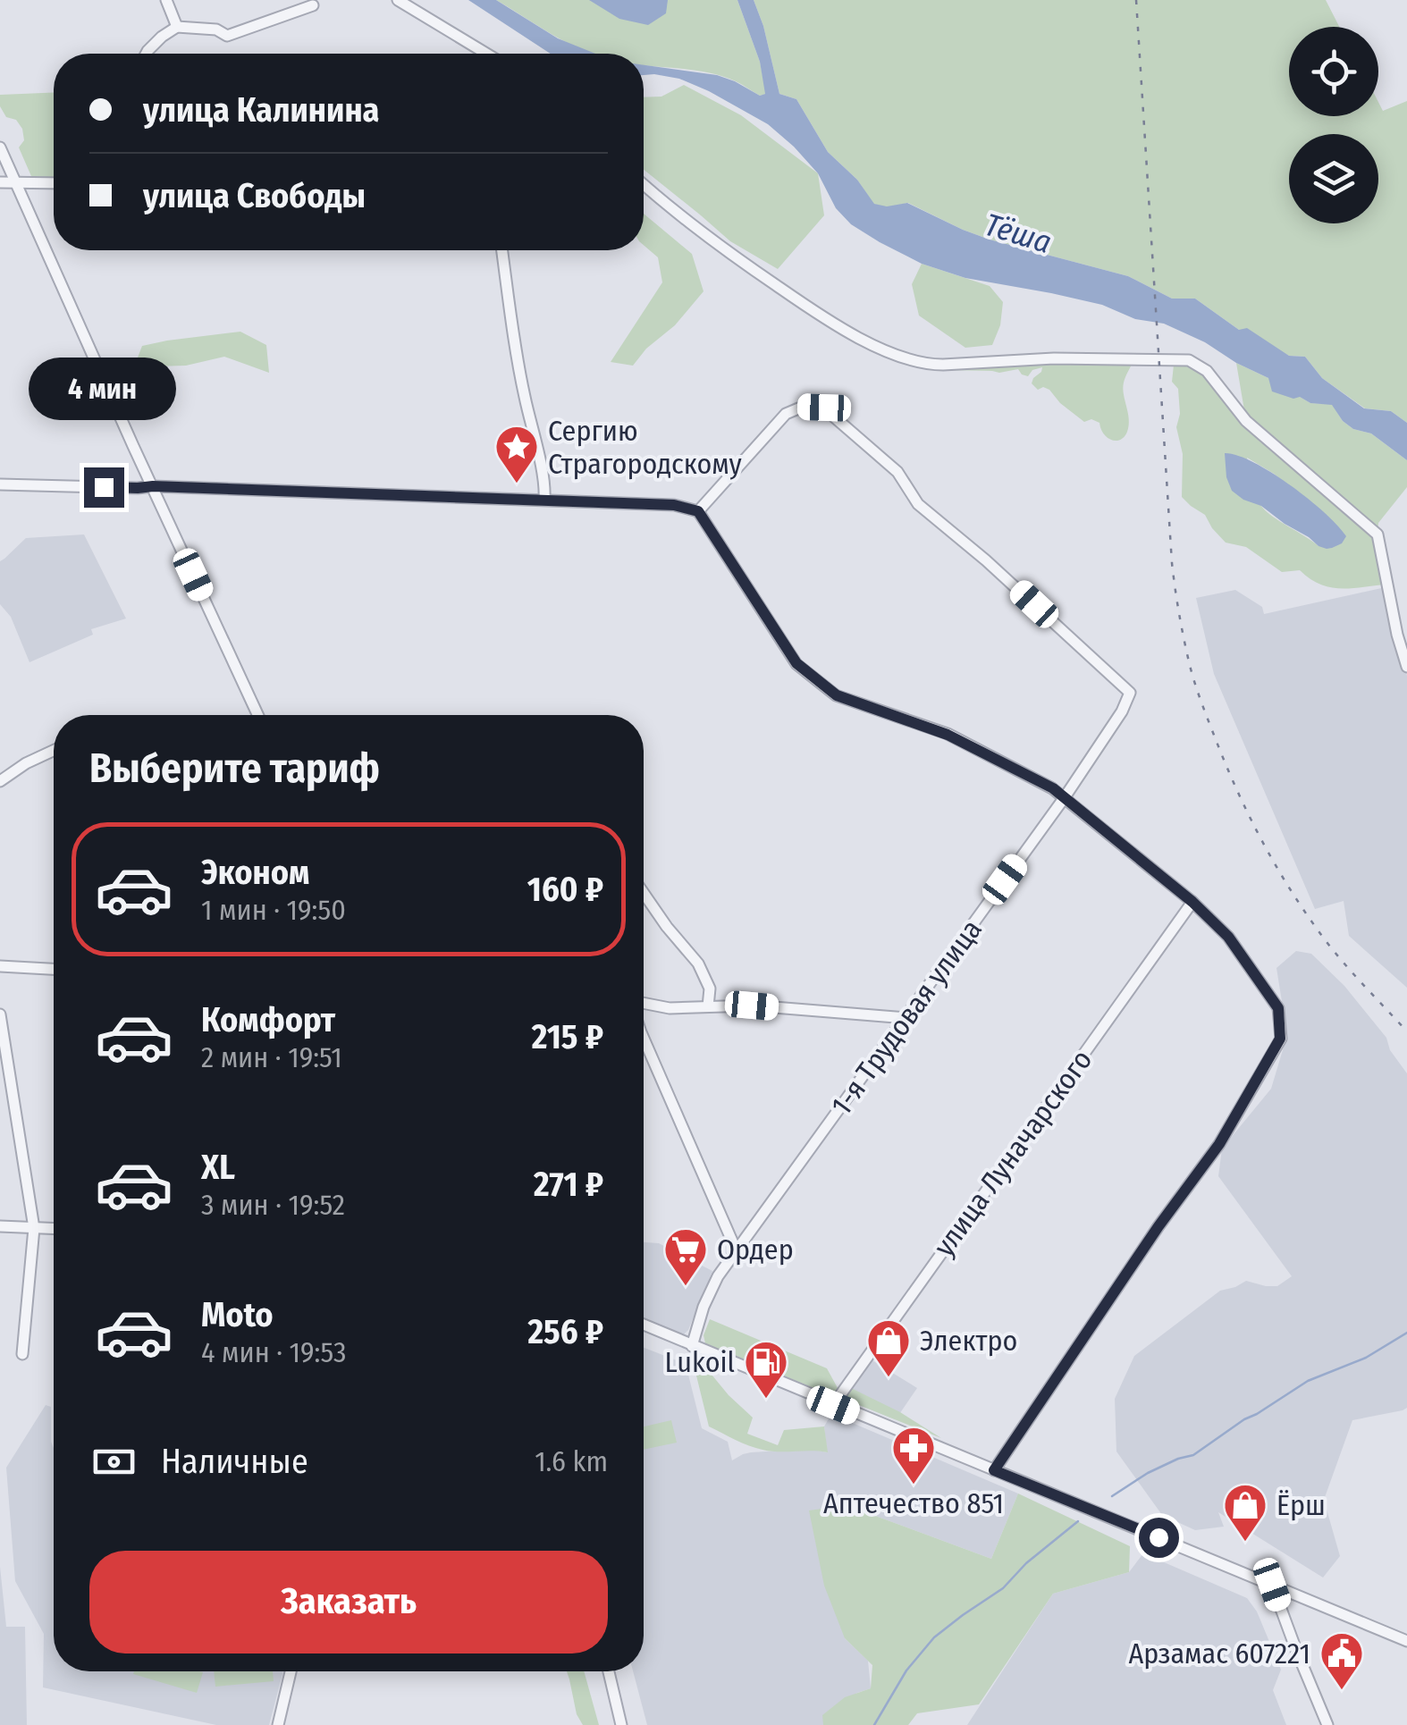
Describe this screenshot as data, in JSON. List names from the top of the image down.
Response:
{
  "streets": {
    "street": ["1-я Трудовая улица", "улица Луначарского"]
  },
  "water": ["Тёша"],
  "places": {
    "place": ["Сергию Страгородскому"],
    "supermarket": ["Ордер"],
    "shop": ["Электро", "Ёрш"],
    "fuel station": ["Lukoil"],
    "pharmacy": ["Аптечество 851"],
    "public building": ["Арзамас 607221"]
  },
  "page": {
    "banner": ["улица Калинина", "улица Свободы"],
    "bubble": "4 мин",
    "heading": "Выберите тариф",
    "list": [
      {
        "name": "Эконом",
        "note": "1 мин · 19:50",
        "value": "160 ₽"
      },
      {
        "name": "Комфорт",
        "note": "2 мин · 19:51",
        "value": "215 ₽"
      },
      {
        "name": "XL",
        "note": "3 мин · 19:52",
        "value": "271 ₽"
      },
      {
        "name": "Moto",
        "note": "4 мин · 19:53",
        "value": "256 ₽"
      }
    ],
    "pay": ["Наличные", "1.6 km"],
    "buttons": "Заказать"
  }
}
